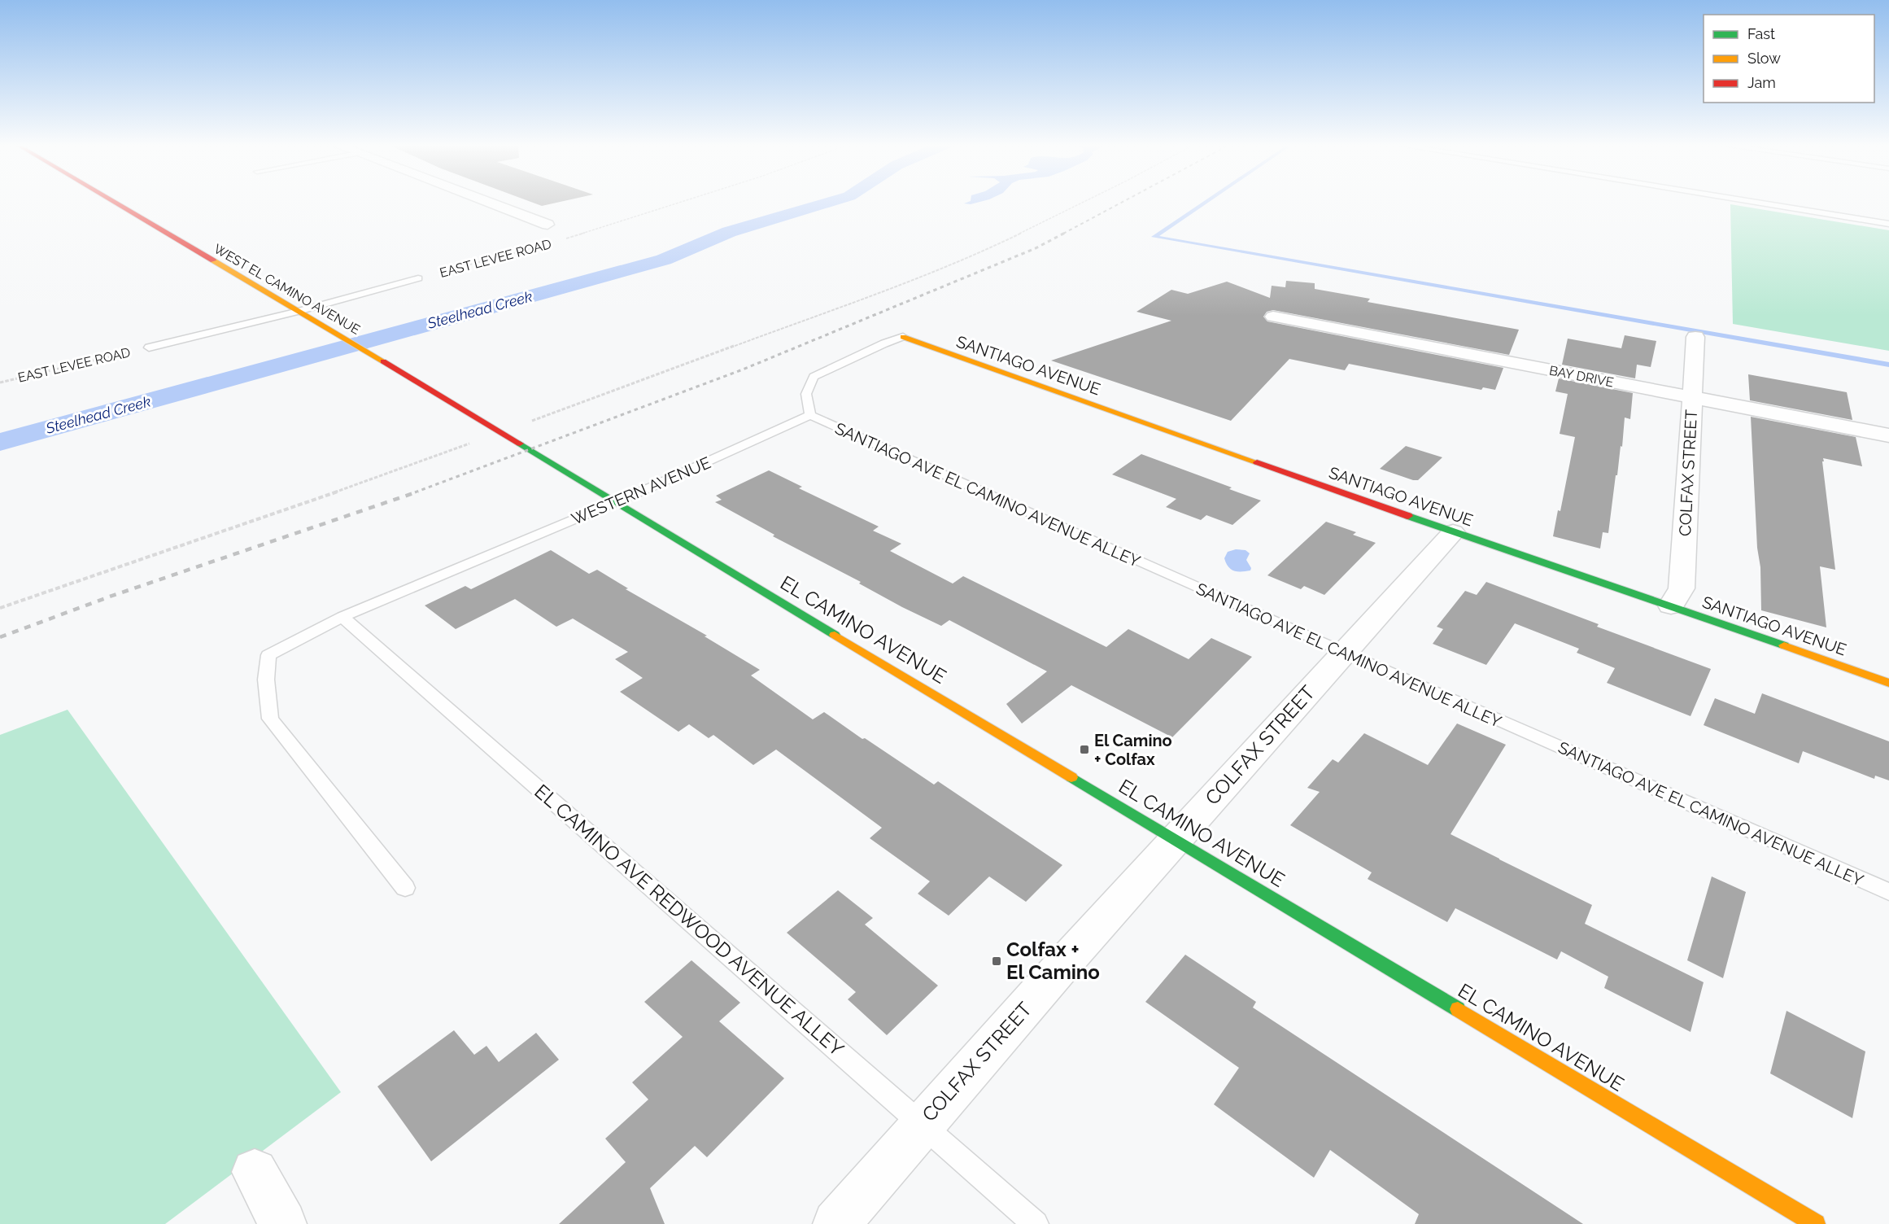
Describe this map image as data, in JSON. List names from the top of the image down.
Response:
{
  "streets": {
    "main road": ["WEST EL CAMINO AVENUE", "SANTIAGO AVENUE", "EL CAMINO AVENUE"],
    "street": ["BAY DRIVE", "COLFAX STREET"],
    "lane": ["WESTERN AVENUE", "SANTIAGO AVE EL CAMINO AVENUE ALLEY", "EL CAMINO AVE REDWOOD AVENUE ALLEY"],
    "path": ["EAST LEVEE ROAD"]
  },
  "crossings": [
    ["WEST EL CAMINO AVENUE", "EL CAMINO AVENUE"],
    ["SANTIAGO AVENUE", "COLFAX STREET"],
    ["BAY DRIVE", "COLFAX STREET"],
    ["COLFAX STREET", "SANTIAGO AVE EL CAMINO AVENUE ALLEY"],
    ["COLFAX STREET", "EL CAMINO AVENUE"],
    ["COLFAX STREET", "EL CAMINO AVE REDWOOD AVENUE ALLEY"],
    ["WESTERN AVENUE", "SANTIAGO AVE EL CAMINO AVENUE ALLEY"],
    ["WESTERN AVENUE", "EL CAMINO AVENUE"],
    ["WESTERN AVENUE", "EL CAMINO AVE REDWOOD AVENUE ALLEY"]
  ],
  "water": ["Steelhead Creek"],
  "places": {
    "transit": ["El Camino + Colfax", "Colfax + El Camino"]
  },
  "legend": ["Fast", "Slow", "Jam"]
}
